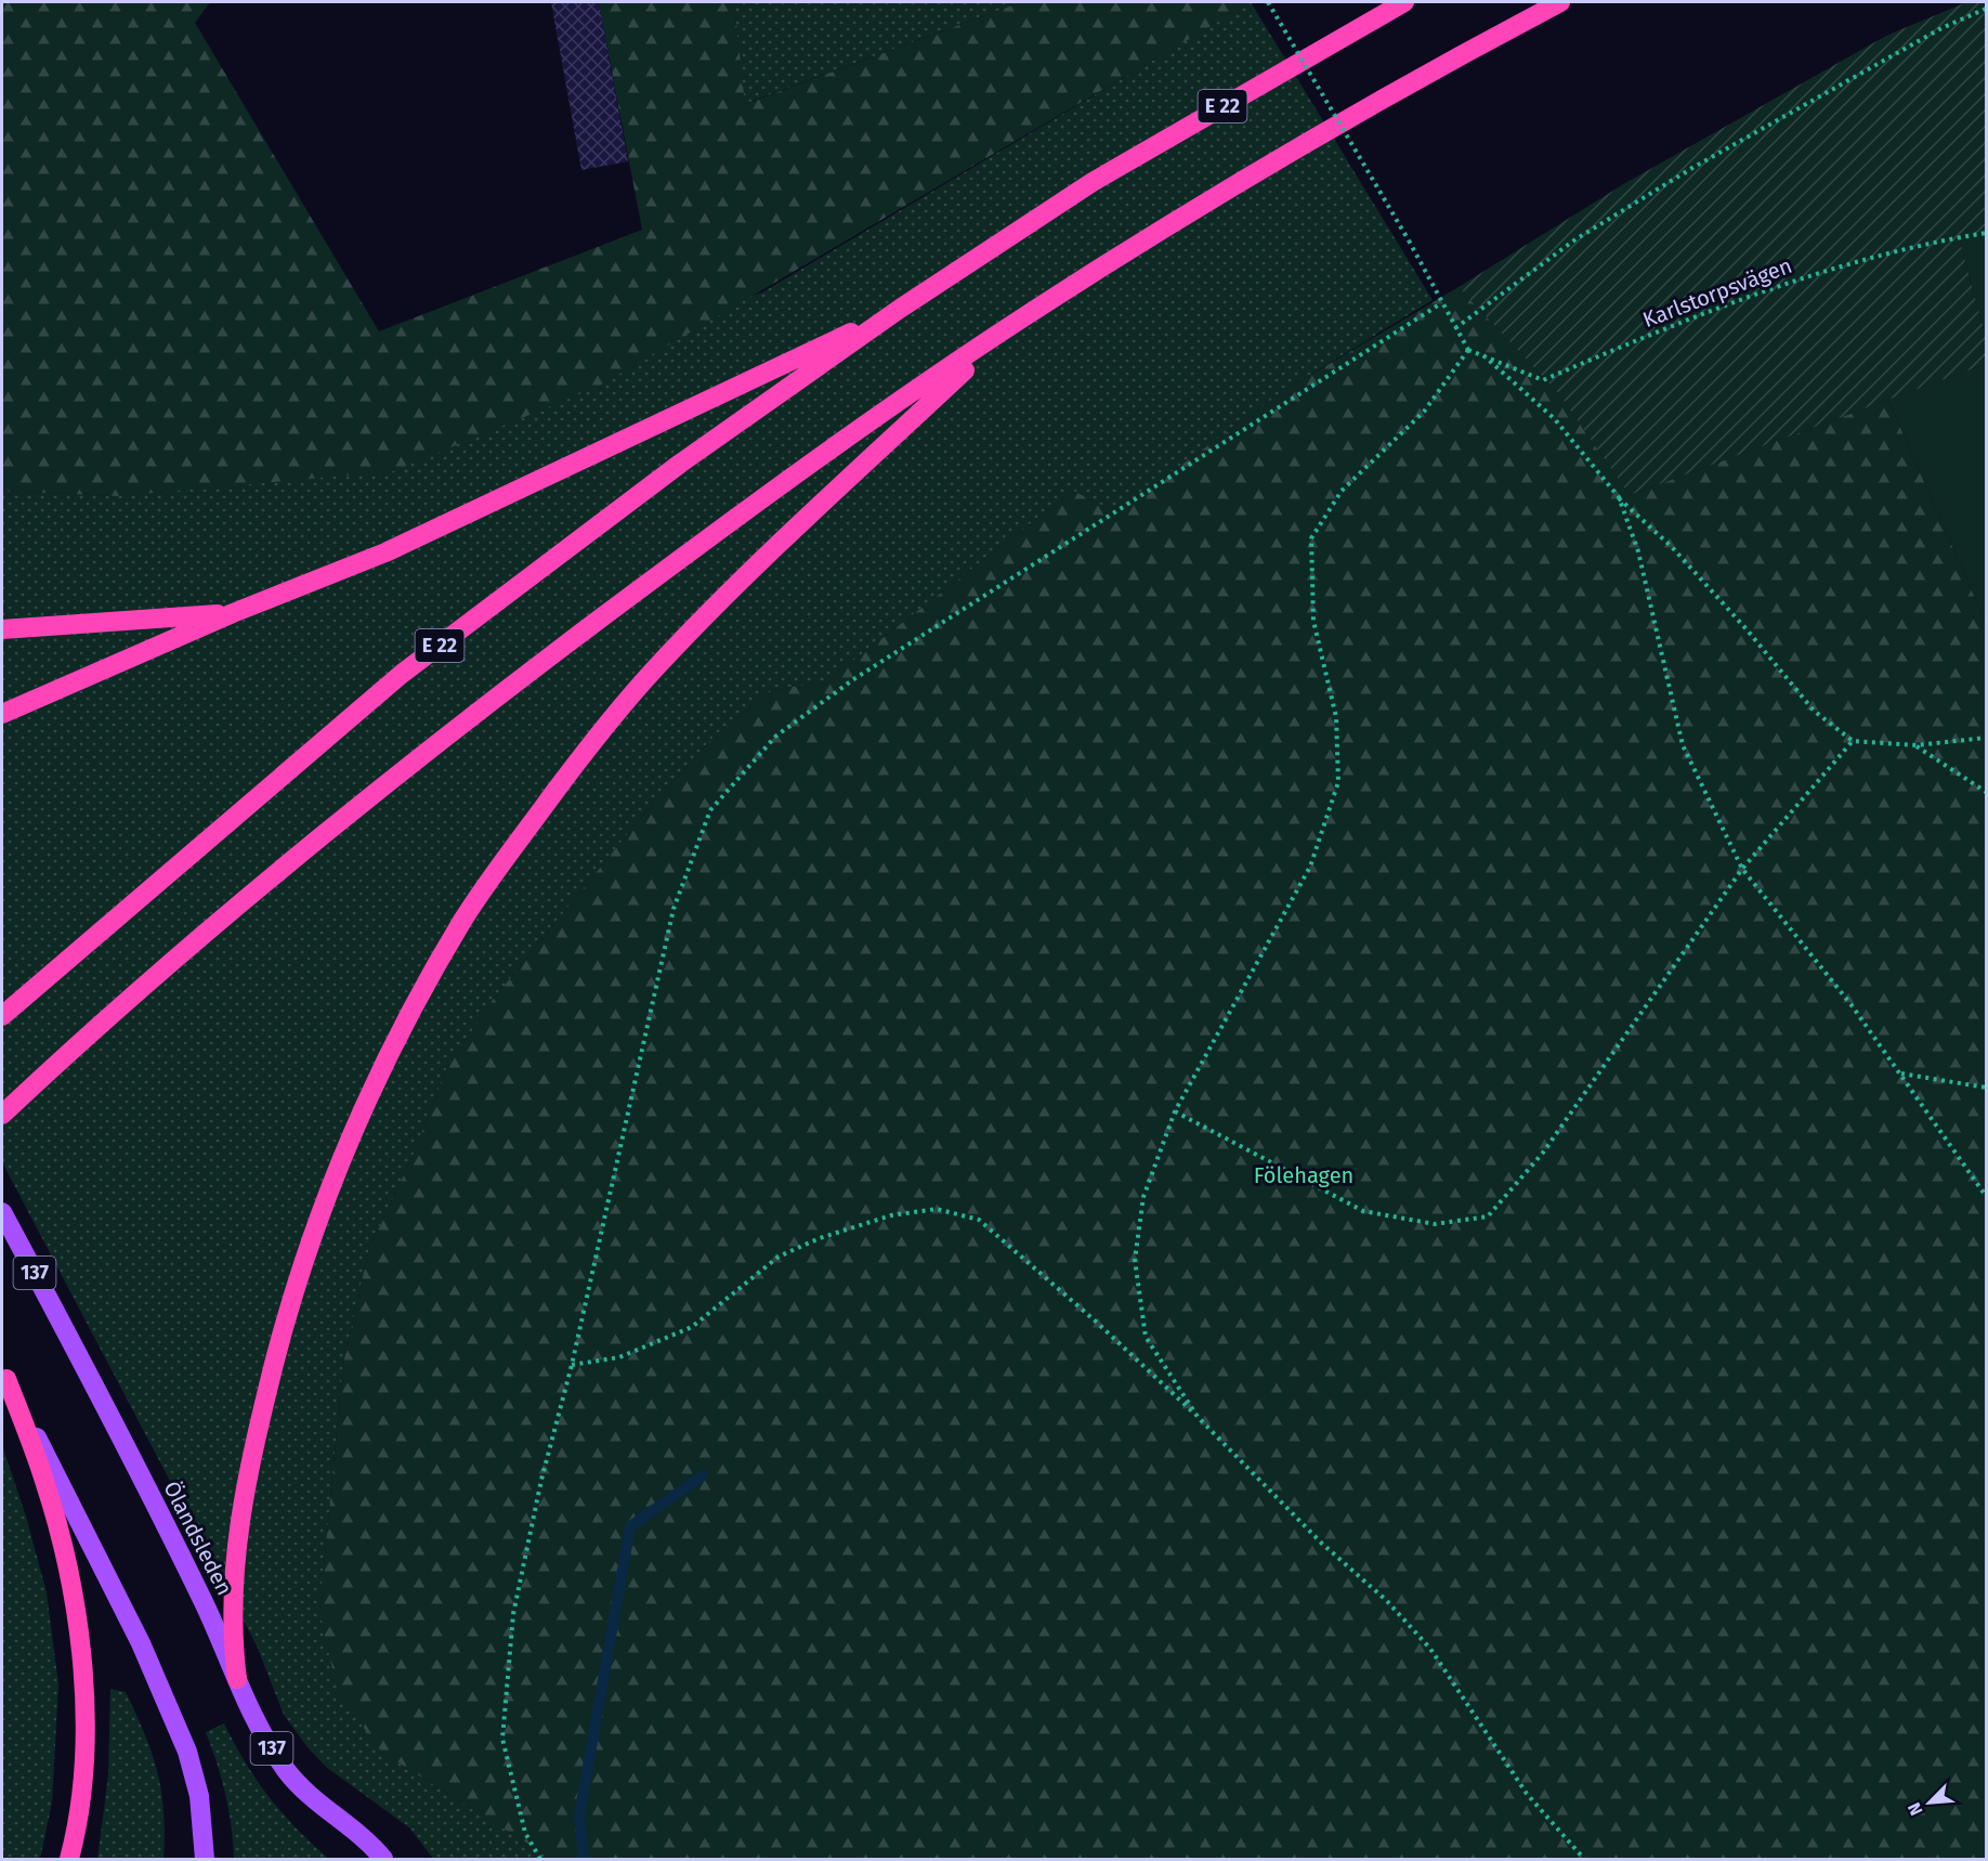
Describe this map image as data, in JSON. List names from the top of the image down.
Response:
{
  "streets": {
    "highway": ["E 22"],
    "main road": ["137", "Ölandsleden"],
    "path": ["Karlstorpsvägen"]
  },
  "parks": ["Fölehagen"],
  "north": "bottom left"
}
